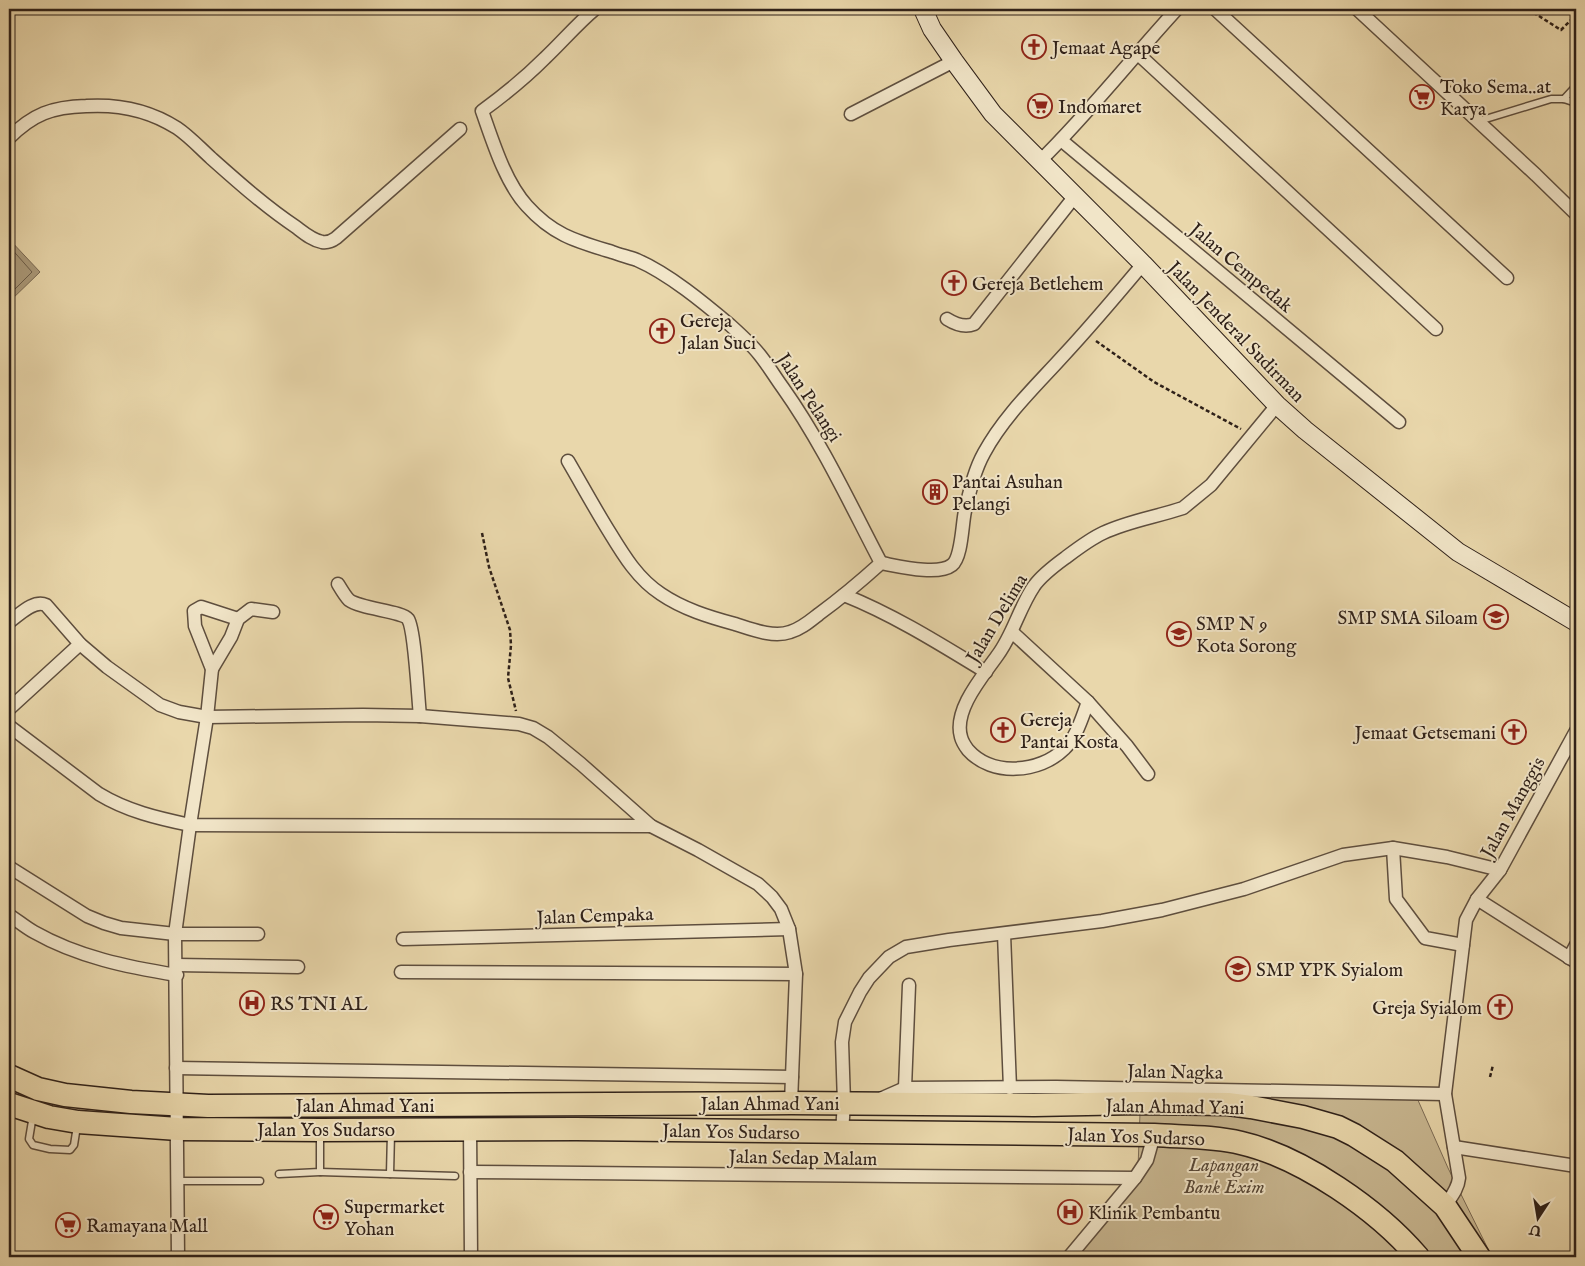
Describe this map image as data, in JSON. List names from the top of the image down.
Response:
{
  "streets": {
    "highway": ["Jalan Ahmad Yani", "Jalan Yos Sudarso"],
    "main road": ["Jalan Jenderal Sudirman"],
    "street": [
      "Jalan Cempedak",
      "Jalan Pelangi",
      "Jalan Delima",
      "Jalan Manggis",
      "Jalan Cempaka",
      "Jalan Nagka",
      "Jalan Sedap Malam"
    ]
  },
  "crossings": [
    ["Jalan Jenderal Sudirman", "Jalan Delima"],
    ["Jalan Manggis", "Jalan Nagka"],
    ["Jalan Manggis", "Jalan Ahmad Yani"]
  ],
  "parks": ["Lapangan Bank Exim"],
  "places": {
    "church": [
      "Jemaat Agape",
      "Gereja Betlehem",
      "Gereja Jalan Suci",
      "Gereja Pantai Kosta",
      "Jemaat Getsemani",
      "Greja Syialom"
    ],
    "supermarket": [
      "Toko Sema..at Karya",
      "Indomaret",
      "Supermarket Yohan",
      "Ramayana Mall"
    ],
    "building": ["Pantai Asuhan Pelangi"],
    "school or university": ["SMP SMA Siloam", "SMP N 9 Kota Sorong", "SMP YPK Syialom"],
    "hospital": ["RS TNI AL", "Klinik Pembantu"]
  },
  "north": "bottom"
}
